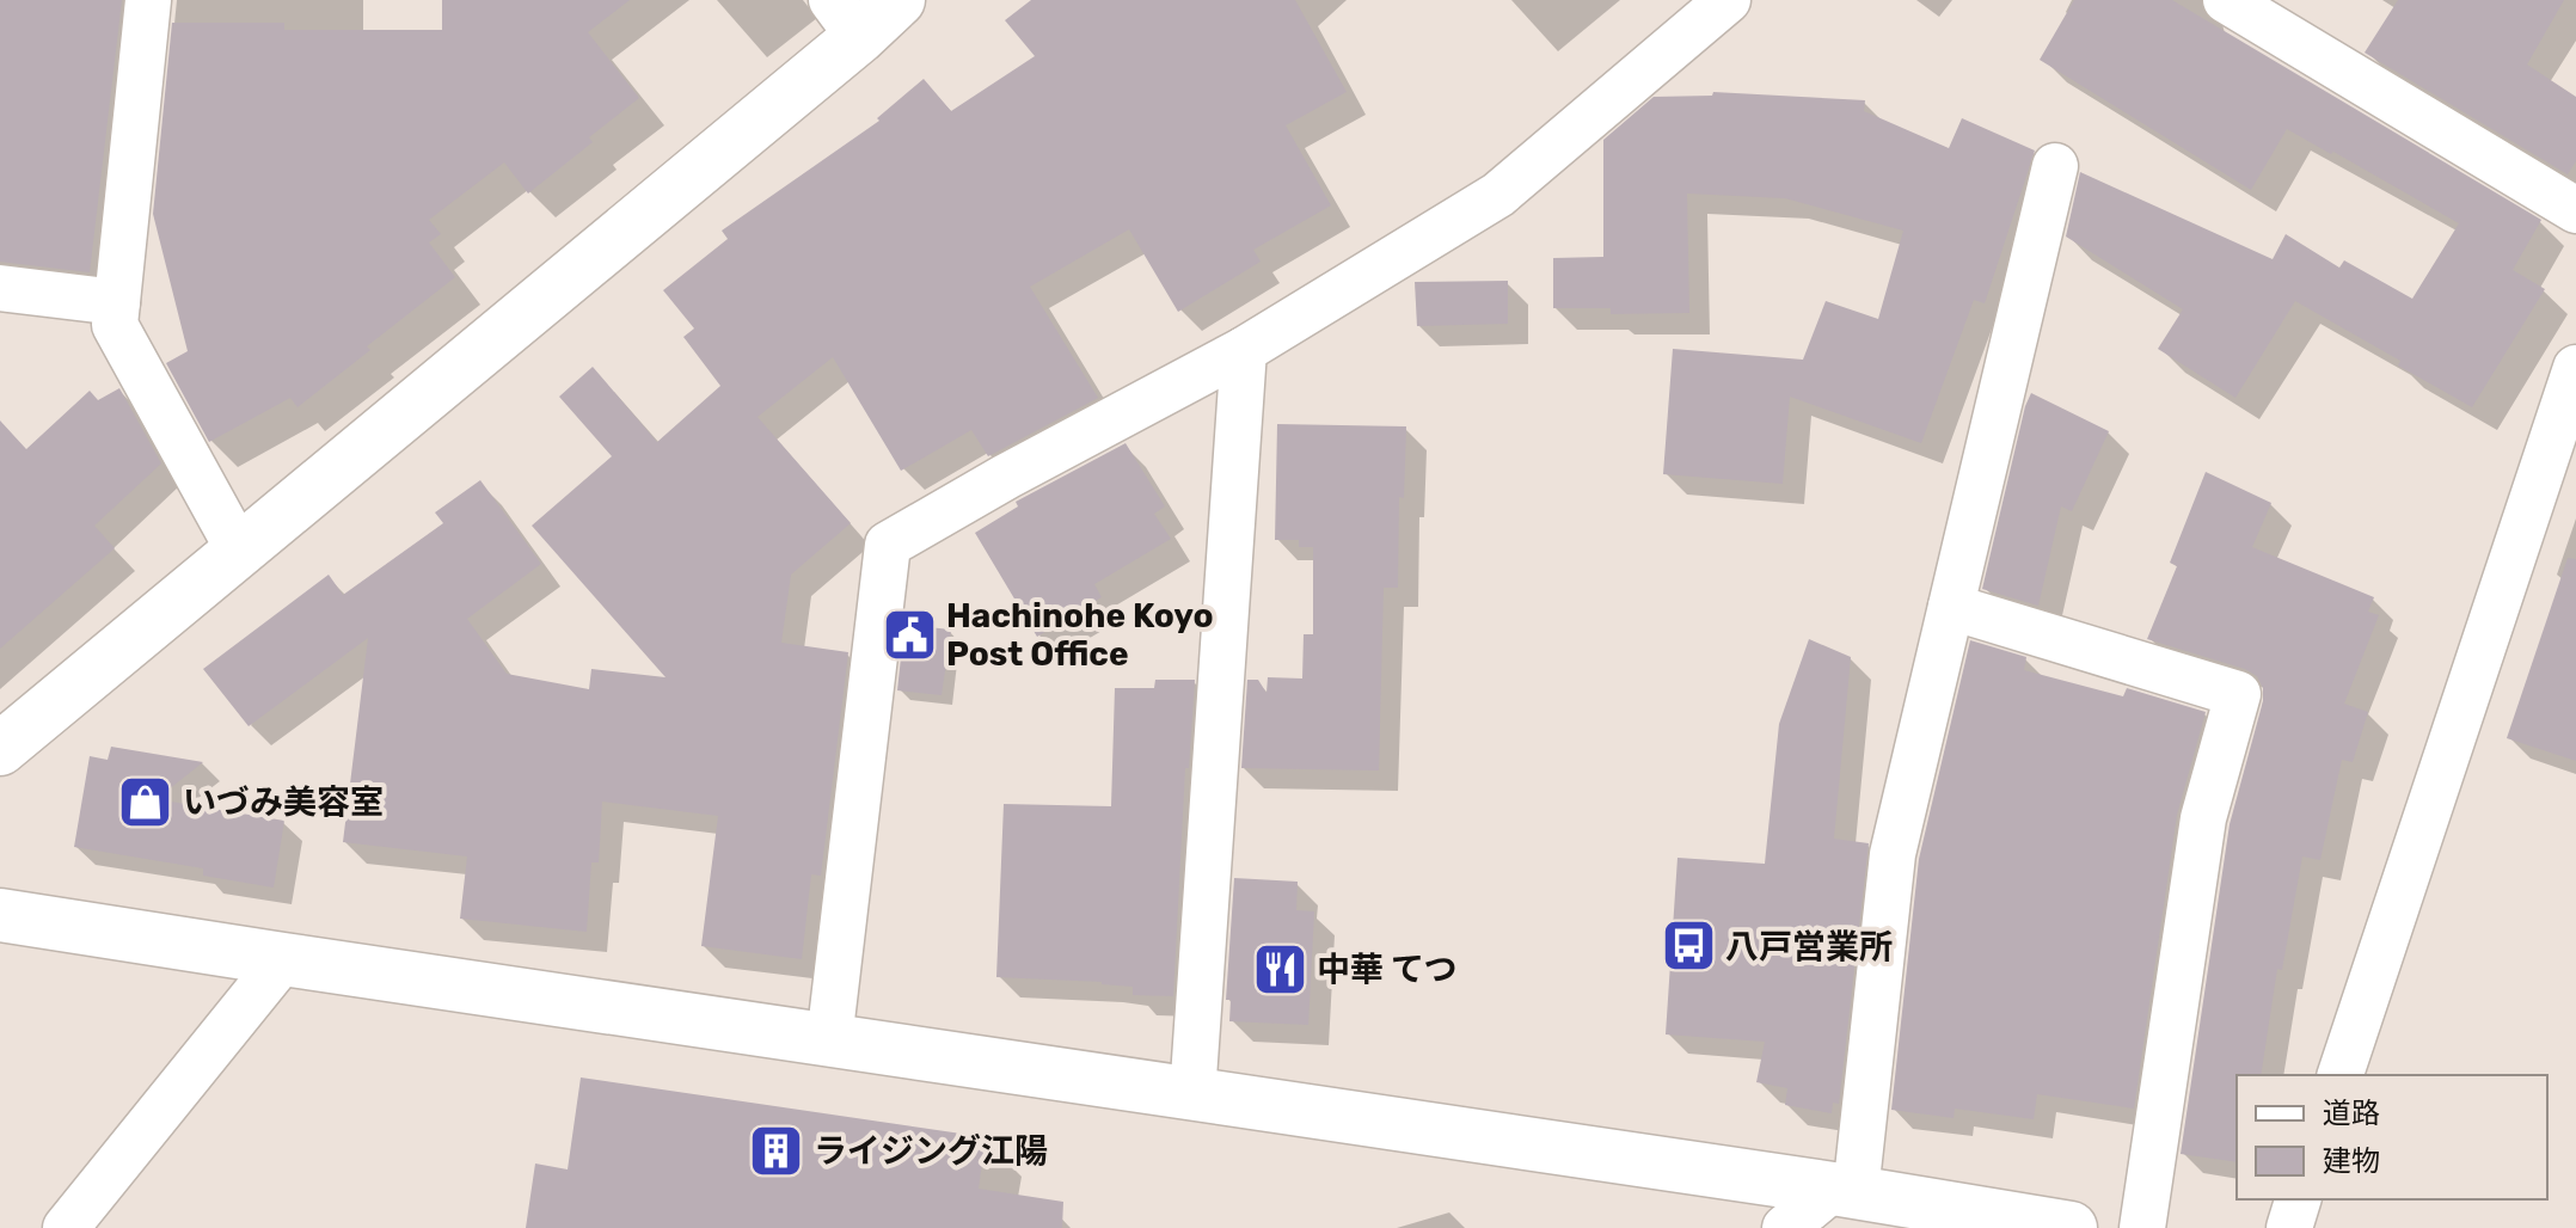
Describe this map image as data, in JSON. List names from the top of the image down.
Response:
{
  "places": {
    "public building": ["Hachinohe Koyo Post Office"],
    "shop": ["いづみ美容室"],
    "bus stop": ["八戸営業所"],
    "restaurant": ["中華 てつ"],
    "building": ["ライジング江陽"]
  },
  "legend": ["道路", "建物"]
}
